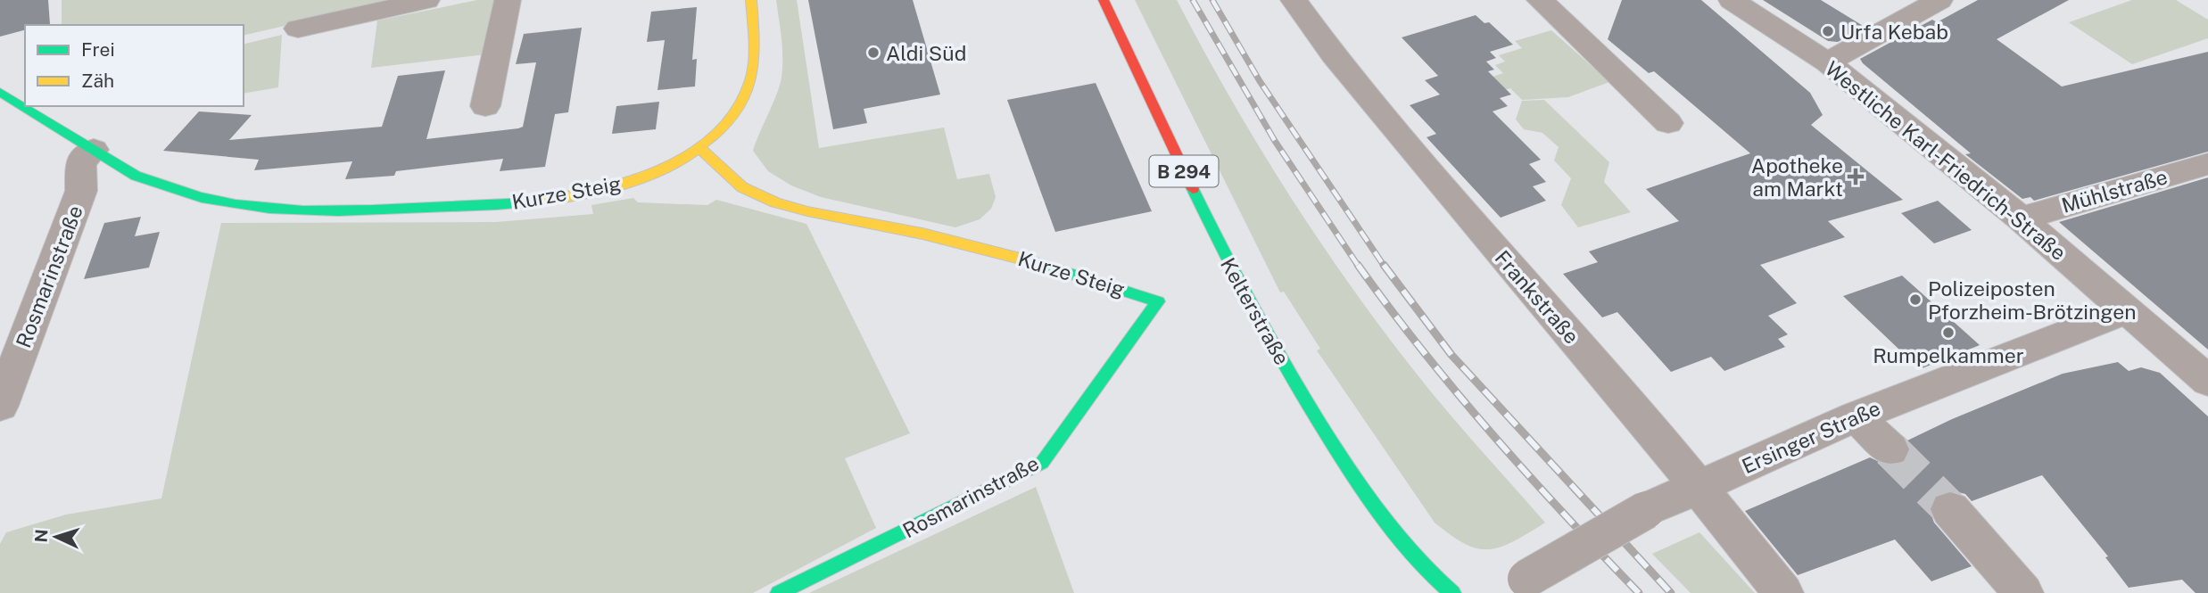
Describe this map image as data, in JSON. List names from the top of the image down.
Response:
{
  "streets": {
    "main road": [
      "B 294",
      "Kurze Steig",
      "Rosmarinstraße",
      "Kelterstraße"
    ],
    "street": [
      "Westliche Karl-Friedrich-Straße",
      "Mühlstraße",
      "Frankstraße",
      "Ersinger Straße"
    ]
  },
  "crossings": [
    ["Westliche Karl-Friedrich-Straße", "Mühlstraße"],
    ["Westliche Karl-Friedrich-Straße", "Ersinger Straße"],
    ["Kurze Steig", "Rosmarinstraße"],
    ["Frankstraße", "Ersinger Straße"]
  ],
  "places": {
    "other": [
      "Urfa Kebab",
      "Aldi Süd",
      "Polizeiposten Pforzheim-Brötzingen",
      "Rumpelkammer"
    ],
    "health": ["Apotheke am Markt"]
  },
  "legend": ["Frei", "Zäh"],
  "north": "left"
}
